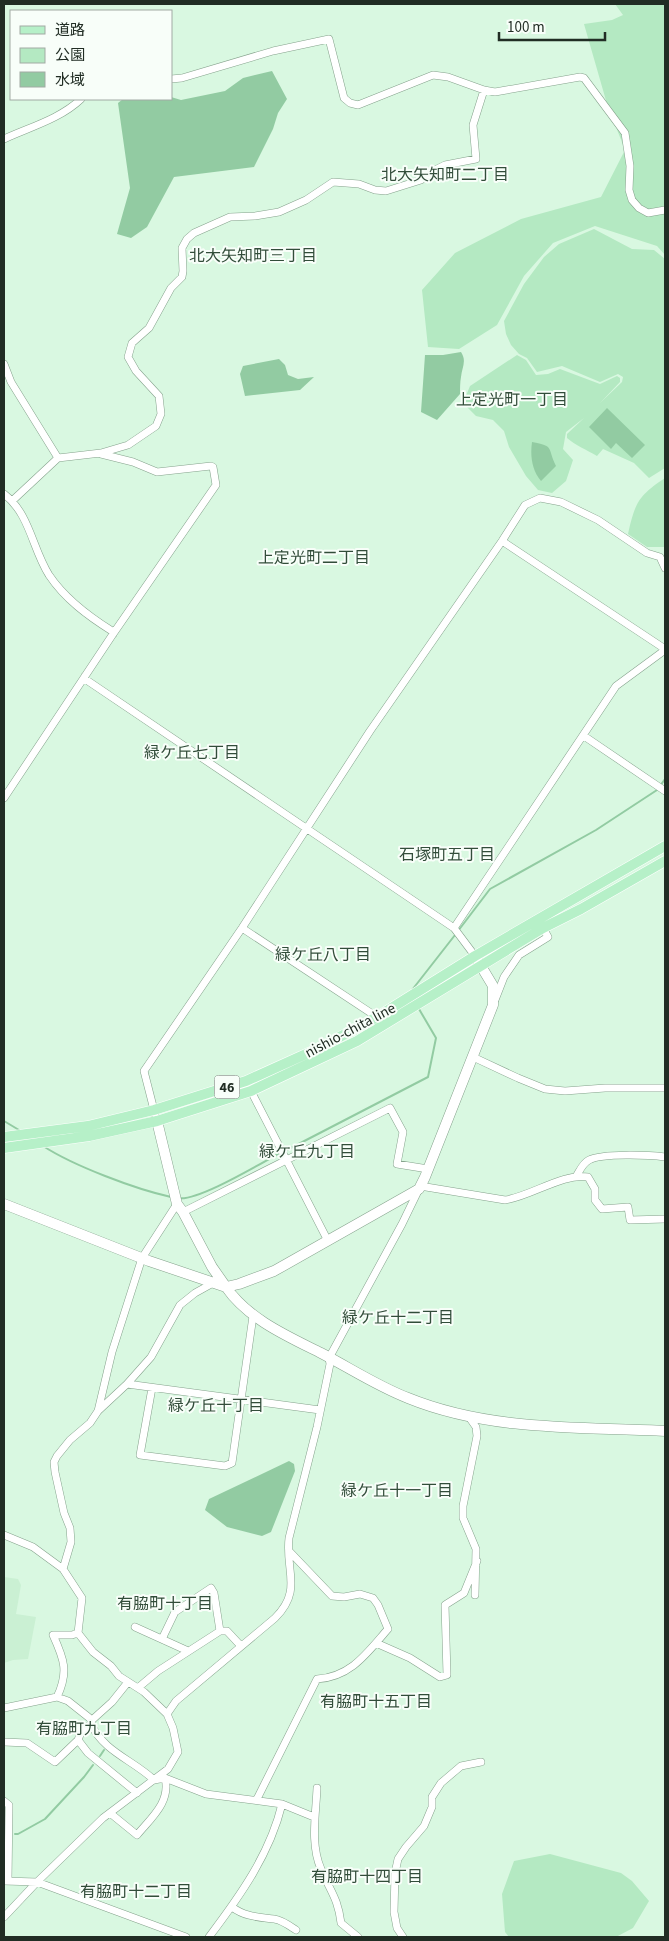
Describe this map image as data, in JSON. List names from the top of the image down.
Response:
{
  "streets": {
    "main road": ["nishio-chita line", "46"]
  },
  "districts": [
    "北大矢知町二丁目",
    "北大矢知町三丁目",
    "上定光町一丁目",
    "上定光町二丁目",
    "緑ケ丘七丁目",
    "石塚町五丁目",
    "緑ケ丘八丁目",
    "緑ケ丘九丁目",
    "緑ケ丘十二丁目",
    "緑ケ丘十丁目",
    "緑ケ丘十一丁目",
    "有脇町十丁目",
    "有脇町十五丁目",
    "有脇町九丁目",
    "有脇町十四丁目",
    "有脇町十二丁目"
  ],
  "legend": ["道路", "公園", "水域"],
  "scale_bar": "100 m"
}
